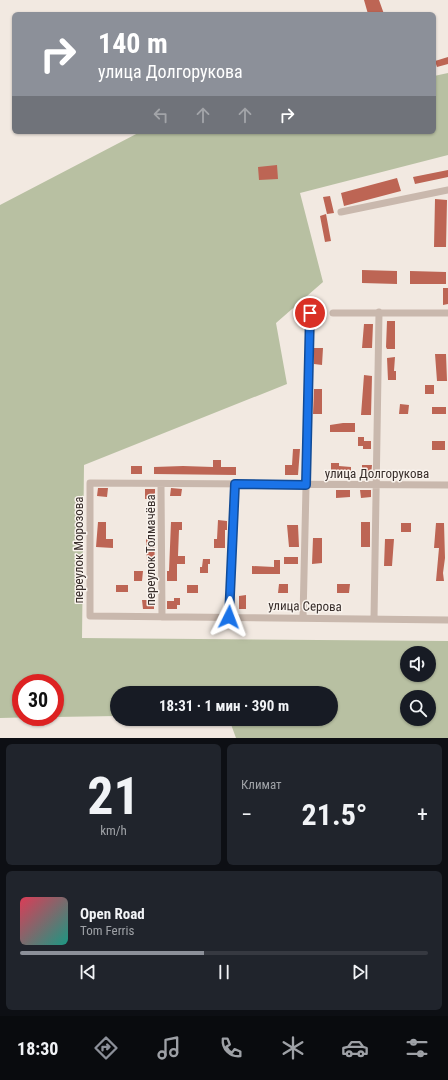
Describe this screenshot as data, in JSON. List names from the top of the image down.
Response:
{
  "streets": {
    "street": [
      "улица Долгорукова",
      "переулок Морозова",
      "переулок Толмачёва",
      "улица Серова"
    ]
  },
  "crossings": [
    ["улица Долгорукова", "переулок Морозова"],
    ["улица Долгорукова", "переулок Толмачёва"],
    ["переулок Морозова", "улица Серова"],
    ["переулок Толмачёва", "улица Серова"]
  ],
  "page": {
    "turn": ["140 m", "улица Долгорукова"],
    "limit": "30",
    "trip": "18:31 · 1 мин · 390 m",
    "tile": [
      ["21", "km/h"],
      "Климат"
    ],
    "heat": ["−", "21.5°", "+"],
    "song": ["Open Road", "Tom Ferris"],
    "tabs": "18:30"
  }
}
